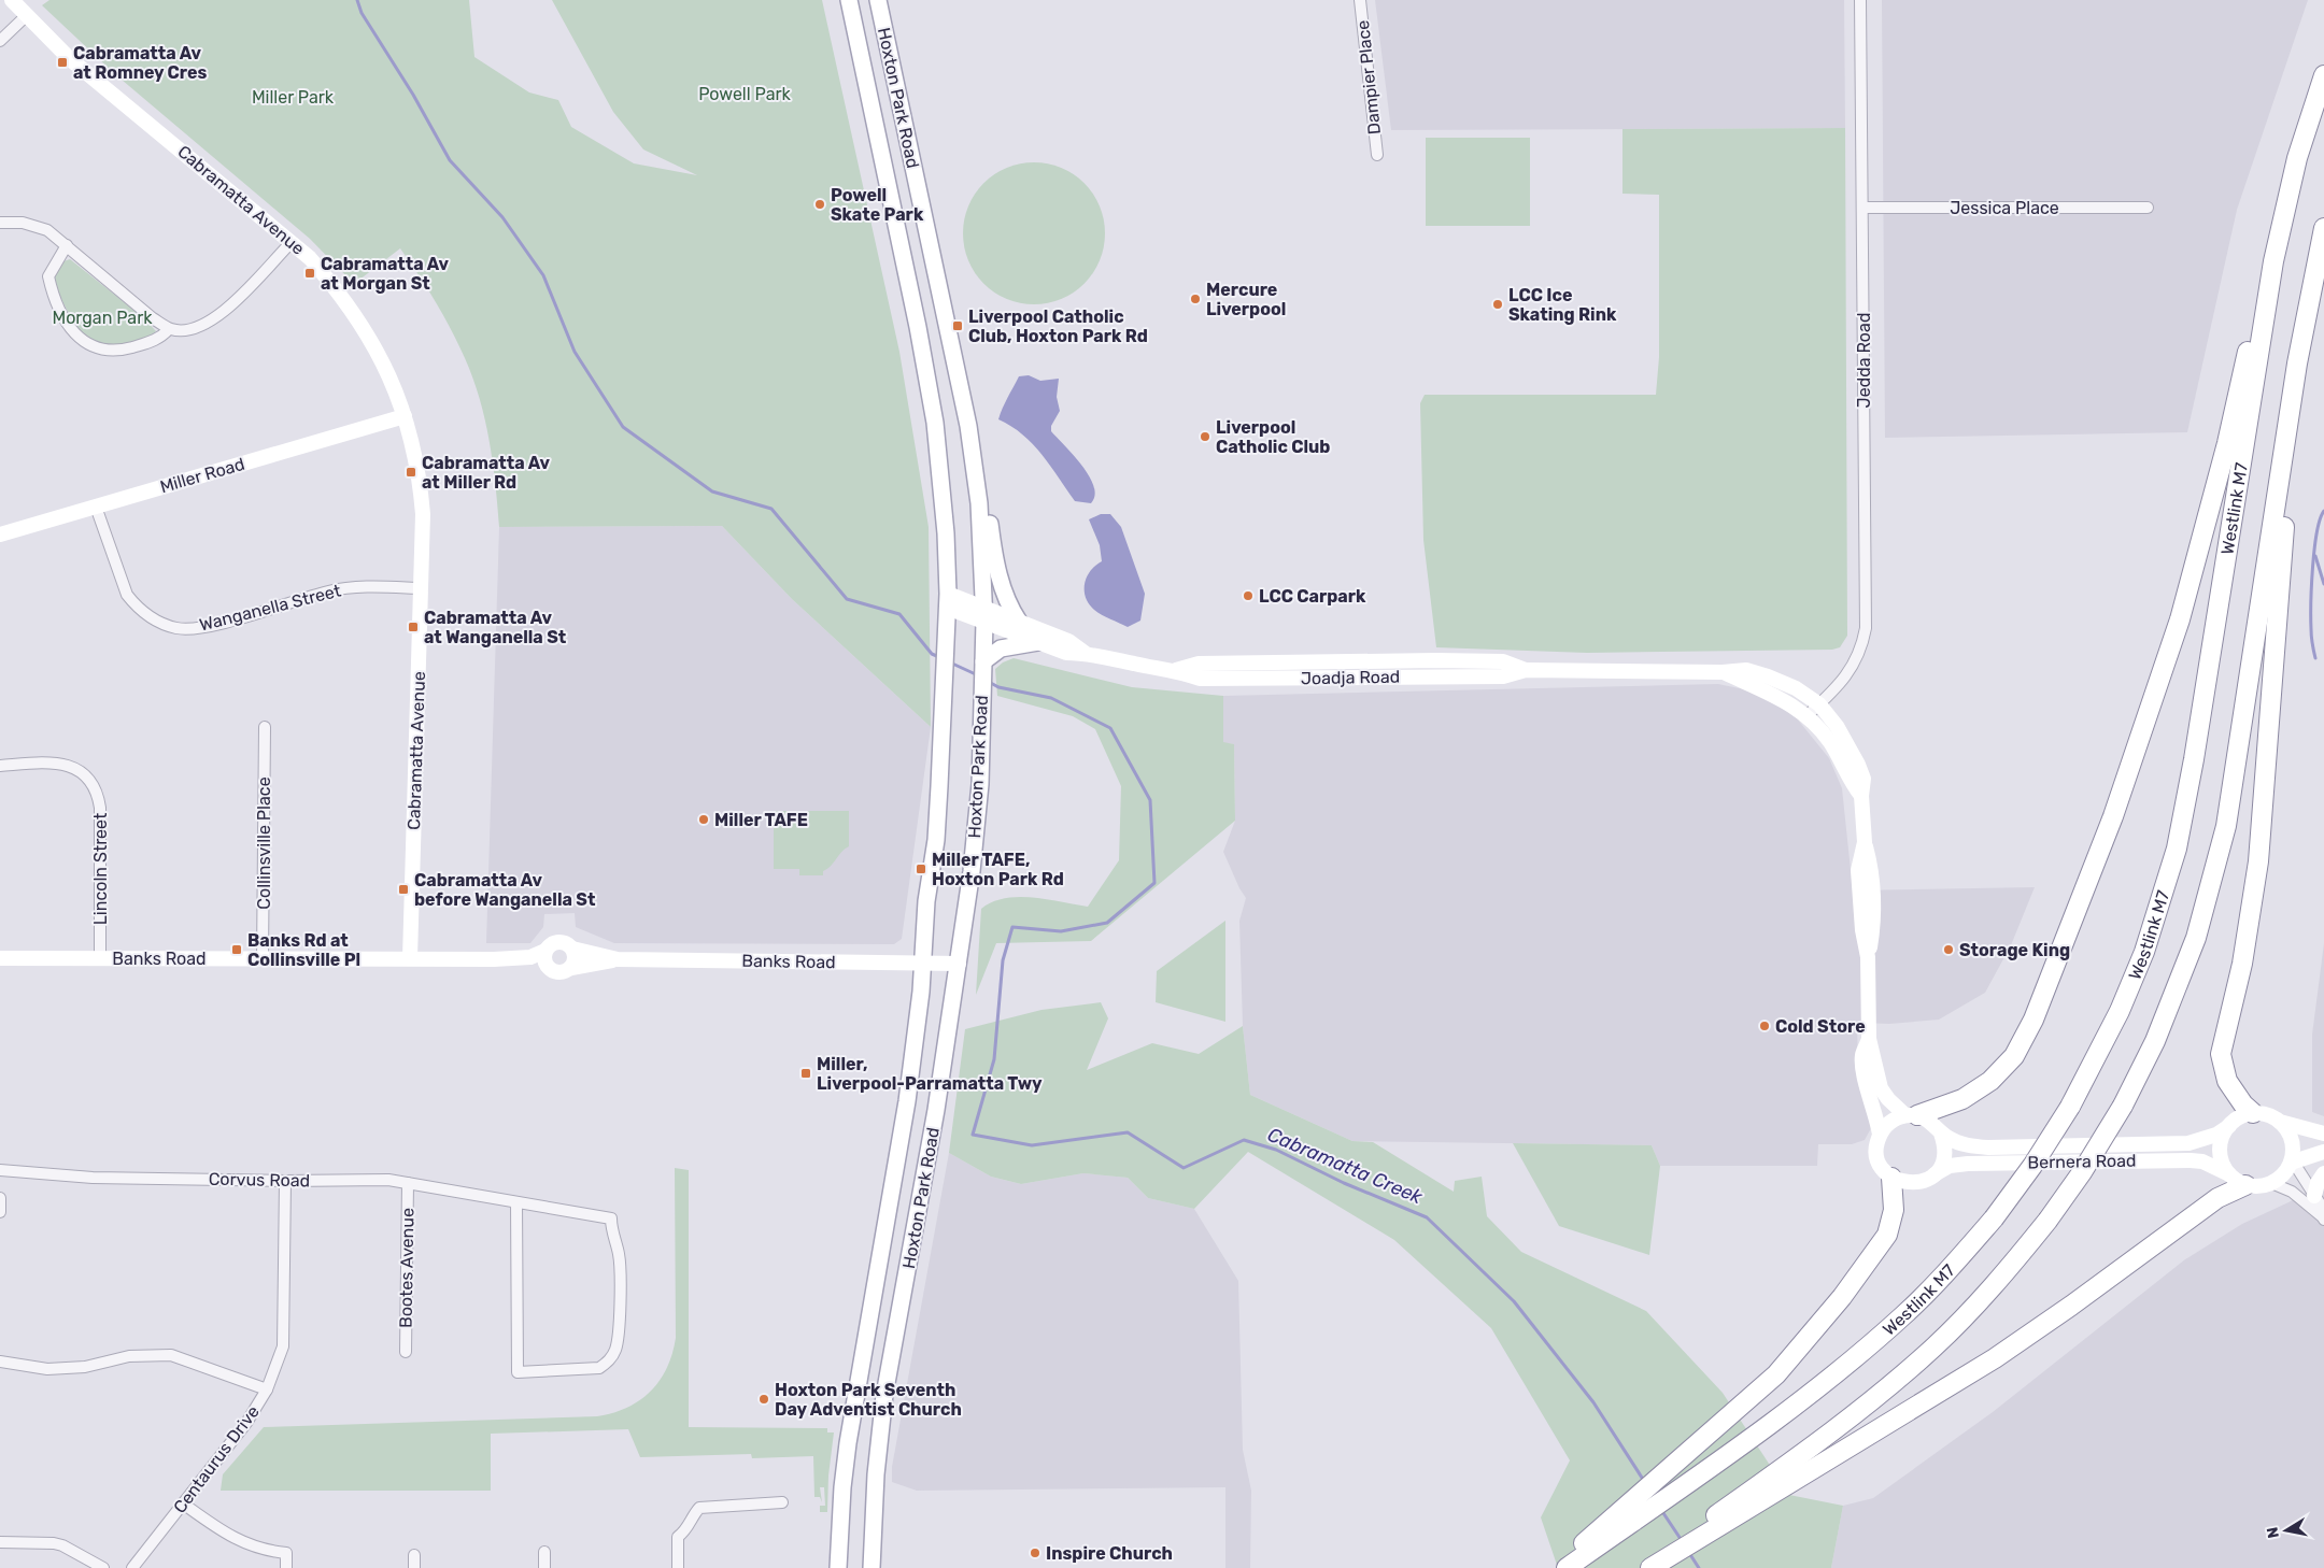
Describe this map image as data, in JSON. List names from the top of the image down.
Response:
{
  "streets": {
    "highway": ["Westlink M7"],
    "main road": [
      "Hoxton Park Road",
      "Cabramatta Avenue",
      "Miller Road",
      "Joadja Road",
      "Banks Road",
      "Bernera Road"
    ],
    "street": [
      "Dampier Place",
      "Jessica Place",
      "Jedda Road",
      "Wanganella Street",
      "Collinsville Place",
      "Lincoln Street",
      "Corvus Road",
      "Bootes Avenue",
      "Centaurus Drive"
    ]
  },
  "crossings": [
    ["Hoxton Park Road", "Joadja Road"],
    ["Hoxton Park Road", "Banks Road"],
    ["Cabramatta Avenue", "Miller Road"],
    ["Cabramatta Avenue", "Wanganella Street"],
    ["Cabramatta Avenue", "Banks Road"],
    ["Jessica Place", "Jedda Road"],
    ["Jedda Road", "Joadja Road"],
    ["Miller Road", "Wanganella Street"],
    ["Collinsville Place", "Banks Road"],
    ["Lincoln Street", "Banks Road"],
    ["Corvus Road", "Bootes Avenue"],
    ["Corvus Road", "Centaurus Drive"]
  ],
  "water": ["Cabramatta Creek"],
  "parks": ["Powell Park", "Miller Park", "Morgan Park"],
  "places": {
    "transit": [
      "Cabramatta Av at Romney Cres",
      "Cabramatta Av at Morgan St",
      "Liverpool Catholic Club, Hoxton Park Rd",
      "Cabramatta Av at Miller Rd",
      "Cabramatta Av at Wanganella St",
      "Miller TAFE, Hoxton Park Rd",
      "Cabramatta Av before Wanganella St",
      "Banks Rd at Collinsville Pl",
      "Miller, Liverpool-Parramatta Twy"
    ],
    "other": [
      "Powell Skate Park",
      "Mercure Liverpool",
      "LCC Ice Skating Rink",
      "Liverpool Catholic Club",
      "LCC Carpark",
      "Miller TAFE",
      "Storage King",
      "Cold Store",
      "Hoxton Park Seventh Day Adventist Church",
      "Inspire Church"
    ]
  },
  "north": "left"
}
